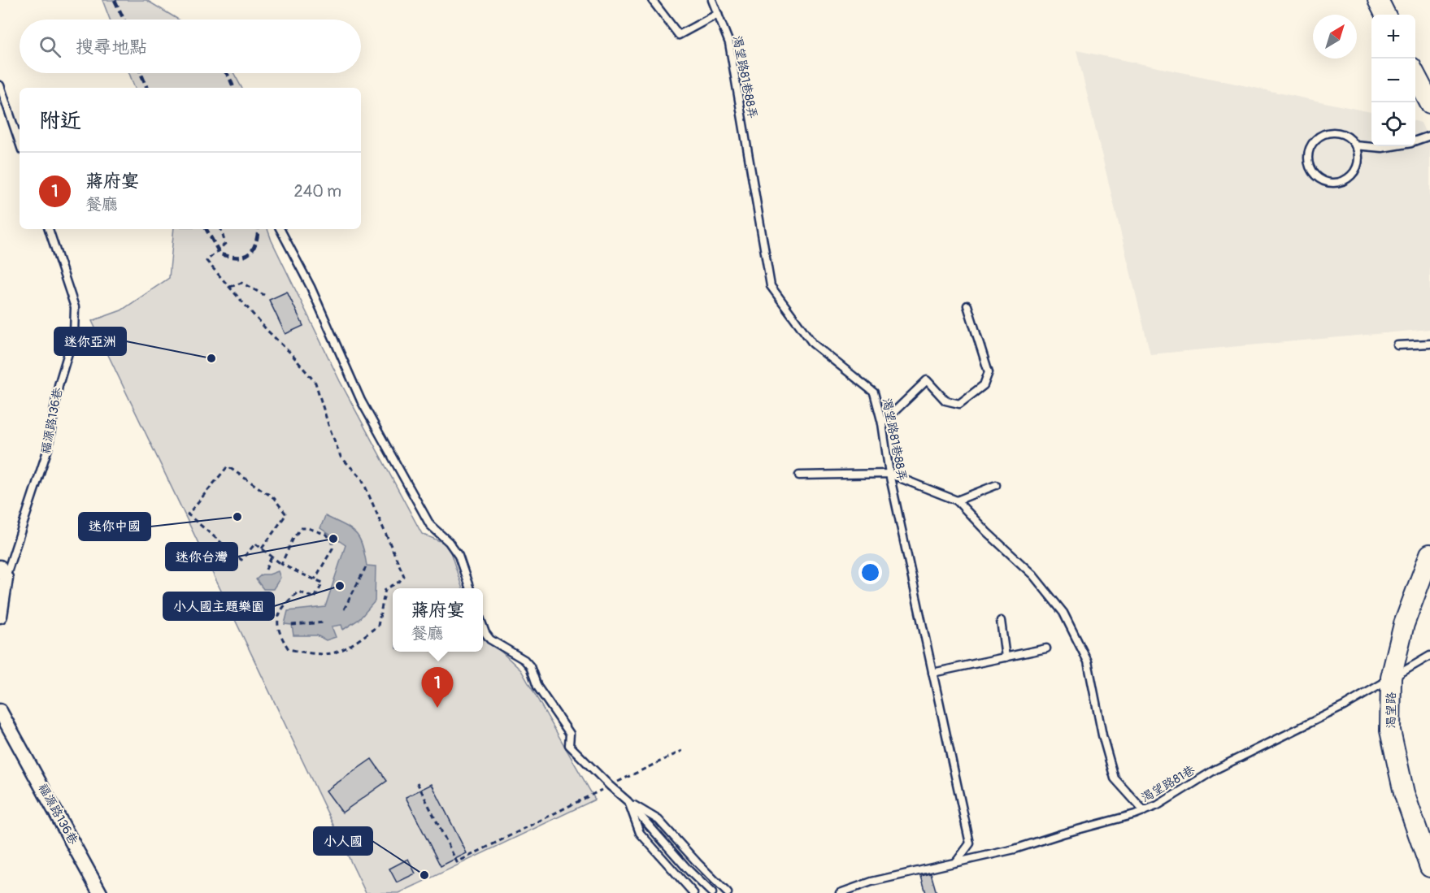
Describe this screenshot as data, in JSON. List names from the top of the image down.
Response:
{
  "streets": {
    "street": ["福源路136巷", "渴望路"],
    "lane": ["渴望路81巷88弄", "渴望路81巷"]
  },
  "crossings": [
    ["渴望路81巷88弄", "渴望路81巷"],
    ["渴望路", "渴望路81巷"]
  ],
  "places": [
    "迷你亞洲",
    "迷你中國",
    "迷你台灣",
    "小人國主題樂園",
    "小人國"
  ],
  "north": "top right",
  "page": {
    "map_buttons": ["+", "−"],
    "search": "搜尋地點",
    "heading": "附近",
    "list": [
      {
        "mark": "1",
        "name": "蔣府宴",
        "note": "餐廳",
        "value": "240 m"
      }
    ],
    "popup": ["蔣府宴", "餐廳"],
    "pins": "1"
  }
}
